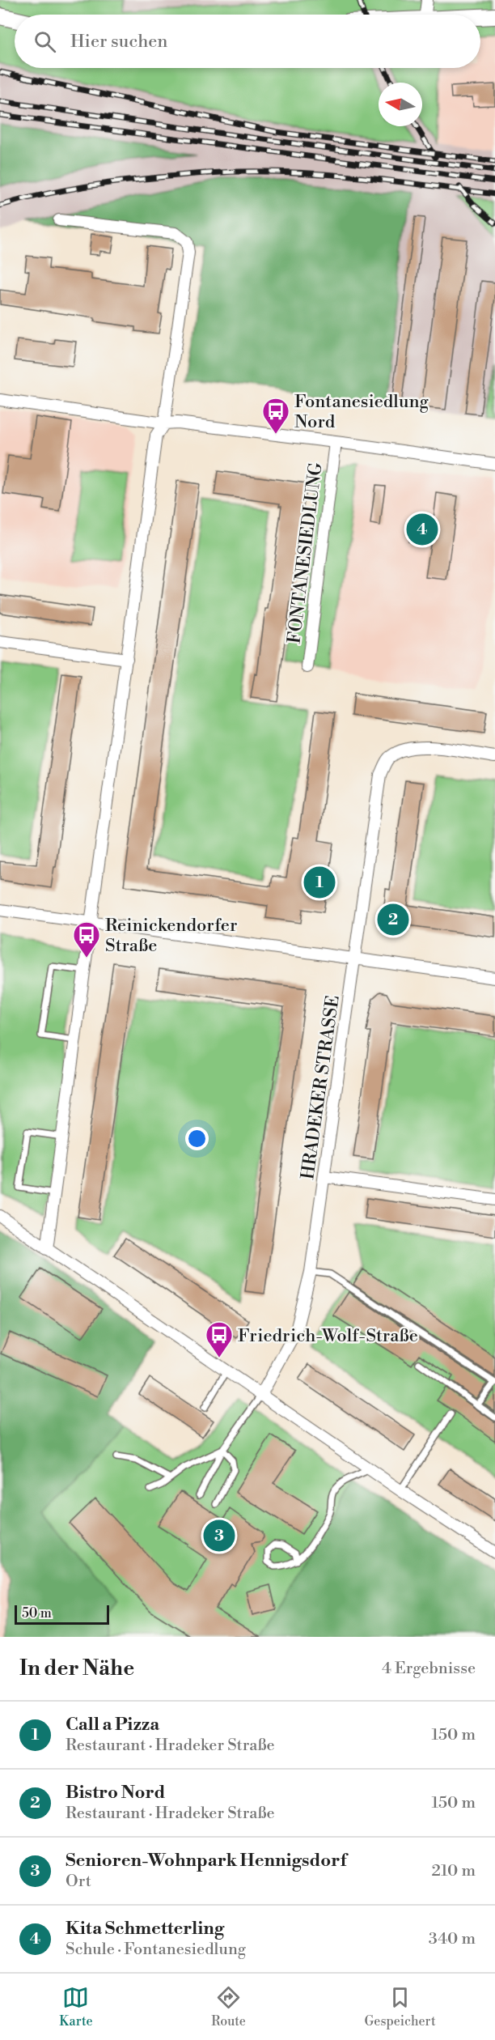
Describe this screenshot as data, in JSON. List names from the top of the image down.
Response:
{
  "streets": {
    "street": ["FONTANESIEDLUNG", "HRADEKER STRASSE"]
  },
  "places": {
    "bus stop": ["Fontanesiedlung Nord", "Reinickendorfer Straße", "Friedrich-Wolf-Straße"]
  },
  "scale_bar": "50 m",
  "north": "left",
  "page": {
    "search": "Hier suchen",
    "pins": [
      "4",
      "1",
      "2",
      "3"
    ],
    "scale": "50 m",
    "heading": ["In der Nähe", "4 Ergebnisse"],
    "list": [
      {
        "mark": "1",
        "name": "Call a Pizza",
        "note": "Restaurant · Hradeker Straße",
        "value": "150 m"
      },
      {
        "mark": "2",
        "name": "Bistro Nord",
        "note": "Restaurant · Hradeker Straße",
        "value": "150 m"
      },
      {
        "mark": "3",
        "name": "Senioren-Wohnpark Hennigsdorf",
        "note": "Ort",
        "value": "210 m"
      },
      {
        "mark": "4",
        "name": "Kita Schmetterling",
        "note": "Schule · Fontanesiedlung",
        "value": "340 m"
      }
    ],
    "nav": ["Karte", "Route", "Gespeichert"]
  }
}
